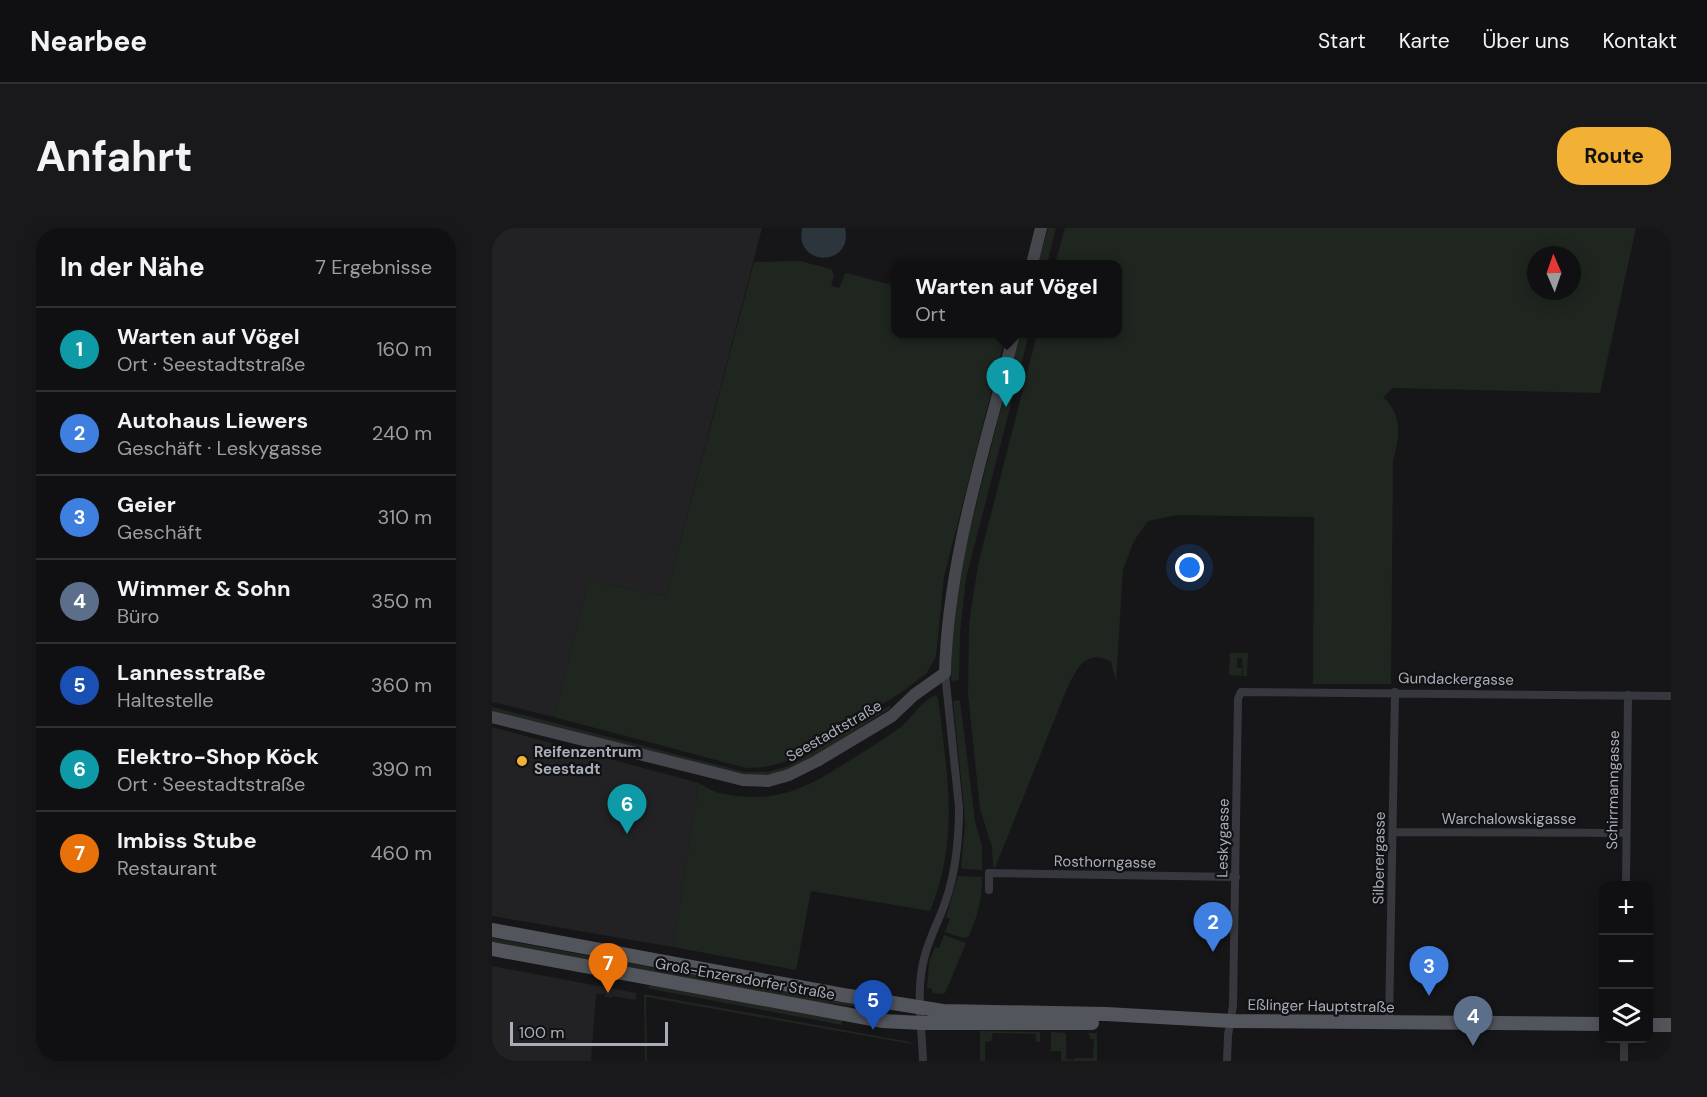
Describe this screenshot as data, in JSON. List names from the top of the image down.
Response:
{
  "streets": {
    "main road": ["Groß-Enzersdorfer Straße", "Eßlinger Hauptstraße"],
    "street": [
      "Gundackergasse",
      "Seestadtstraße",
      "Schirrmanngasse",
      "Warchalowskigasse",
      "Leskygasse",
      "Silberergasse",
      "Rosthorngasse"
    ]
  },
  "crossings": [
    ["Gundackergasse", "Schirrmanngasse"],
    ["Gundackergasse", "Leskygasse"],
    ["Gundackergasse", "Silberergasse"],
    ["Schirrmanngasse", "Warchalowskigasse"],
    ["Warchalowskigasse", "Silberergasse"],
    ["Leskygasse", "Rosthorngasse"],
    ["Leskygasse", "Eßlinger Hauptstraße"],
    ["Silberergasse", "Eßlinger Hauptstraße"],
    ["Groß-Enzersdorfer Straße", "Eßlinger Hauptstraße"]
  ],
  "places": ["Reifenzentrum Seestadt"],
  "scale_bar": "100 m",
  "north": "top",
  "page": {
    "header": "Nearbee",
    "nav": [
      "Start",
      "Karte",
      "Über uns",
      "Kontakt"
    ],
    "buttons": "Route",
    "title": "Anfahrt",
    "heading": ["In der Nähe", "7 Ergebnisse"],
    "popup": ["Warten auf Vögel", "Ort"],
    "list": [
      {
        "mark": "1",
        "name": "Warten auf Vögel",
        "note": "Ort · Seestadtstraße",
        "value": "160 m"
      },
      {
        "mark": "2",
        "name": "Autohaus Liewers",
        "note": "Geschäft · Leskygasse",
        "value": "240 m"
      },
      {
        "mark": "3",
        "name": "Geier",
        "note": "Geschäft",
        "value": "310 m"
      },
      {
        "mark": "4",
        "name": "Wimmer & Sohn",
        "note": "Büro",
        "value": "350 m"
      },
      {
        "mark": "5",
        "name": "Lannesstraße",
        "note": "Haltestelle",
        "value": "360 m"
      },
      {
        "mark": "6",
        "name": "Elektro-Shop Köck",
        "note": "Ort · Seestadtstraße",
        "value": "390 m"
      },
      {
        "mark": "7",
        "name": "Imbiss Stube",
        "note": "Restaurant",
        "value": "460 m"
      }
    ],
    "pins": [
      "1",
      "6",
      "2",
      "7",
      "3",
      "5",
      "4"
    ],
    "map_buttons": ["+", "−"],
    "scale": "100 m"
  }
}
